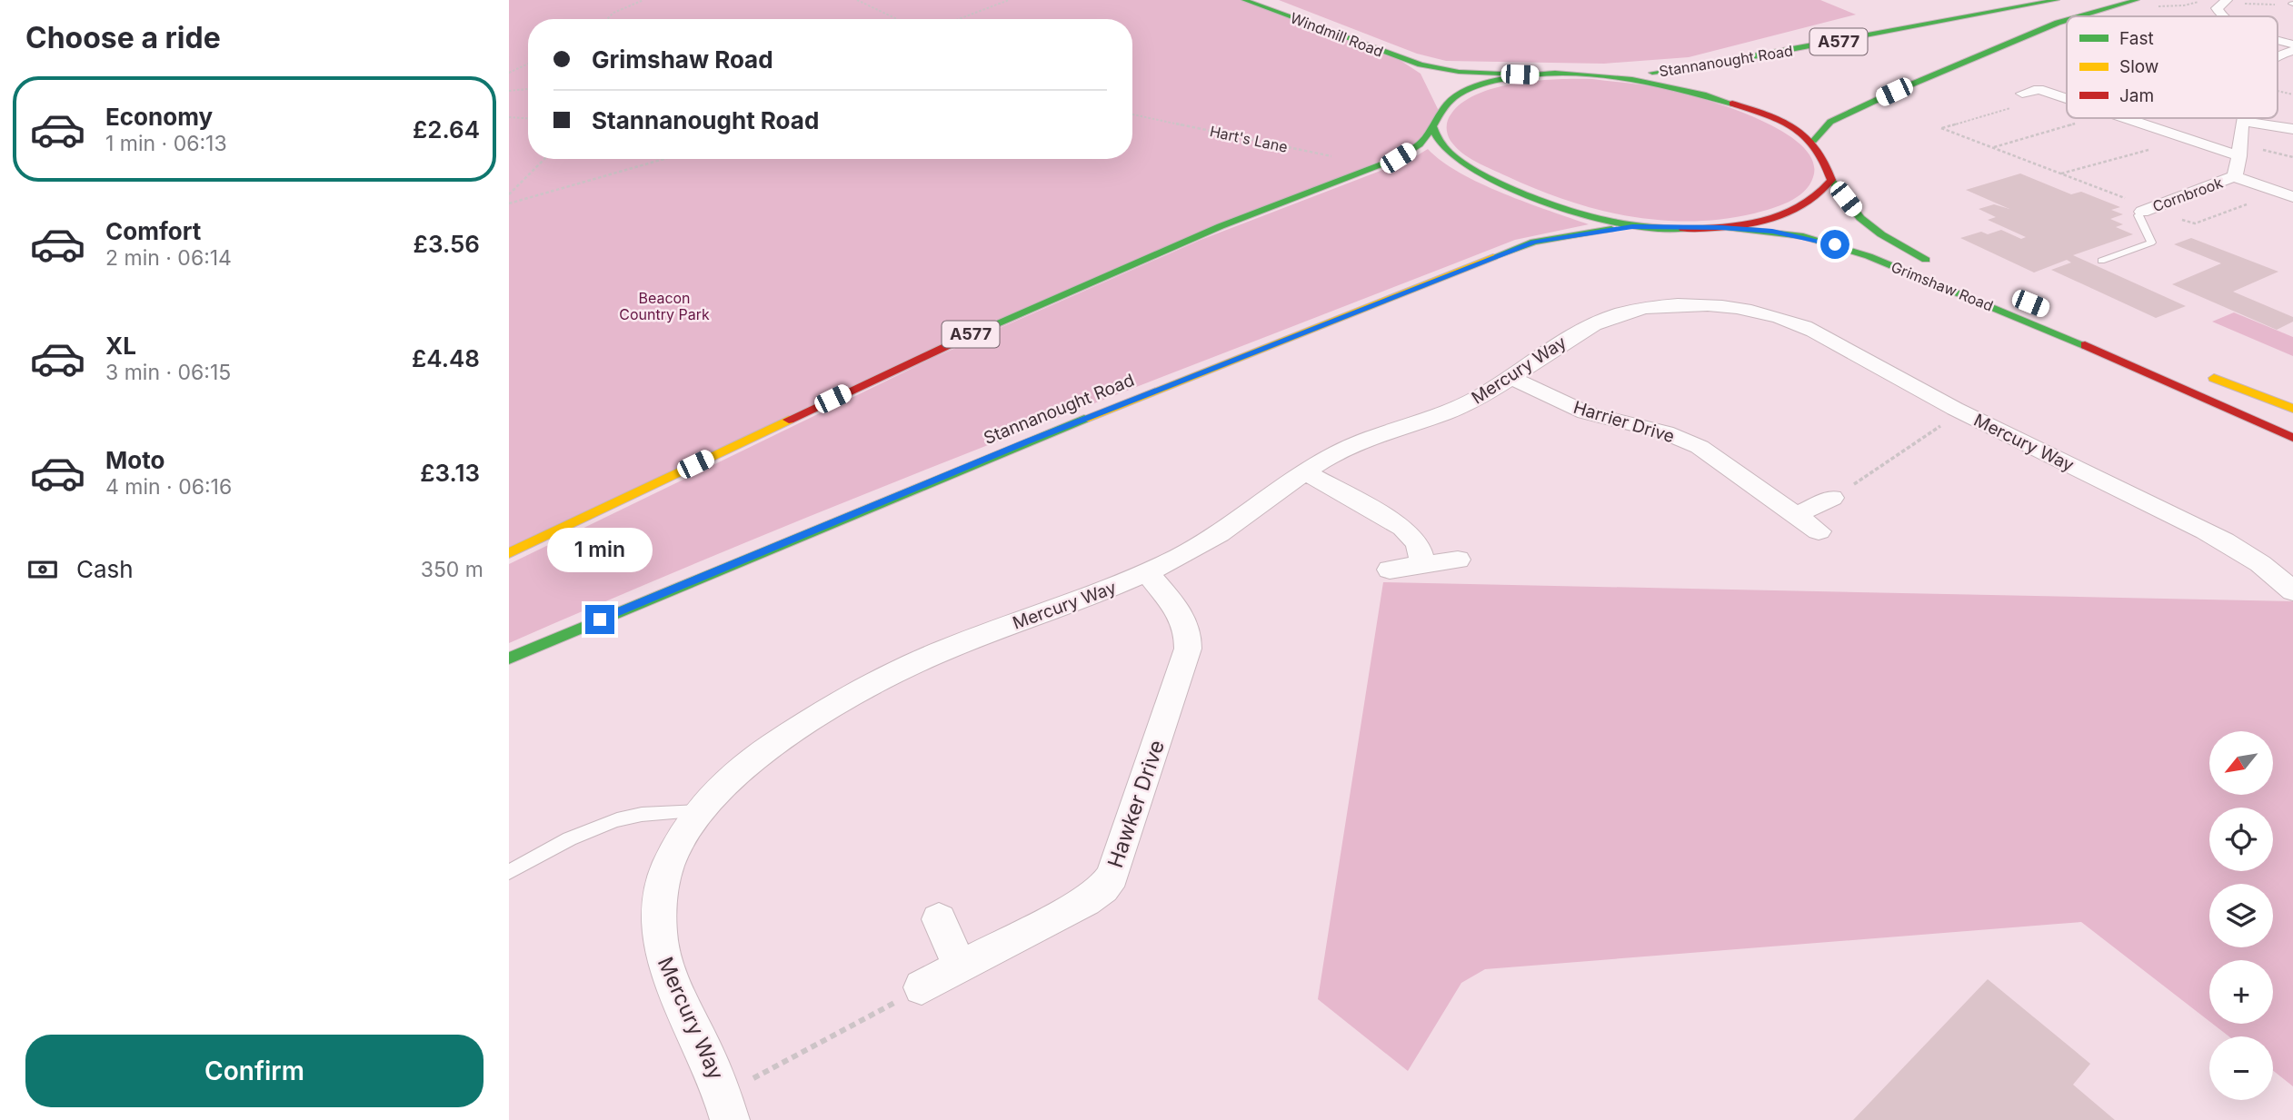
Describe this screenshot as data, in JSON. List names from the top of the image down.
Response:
{
  "streets": {
    "main road": [
      "Windmill Road",
      "A577",
      "Stannanought Road",
      "Grimshaw Road"
    ],
    "street": [
      "Cornbrook",
      "Mercury Way",
      "Harrier Drive",
      "Hawker Drive"
    ],
    "path": ["Hart's Lane"]
  },
  "crossings": [
    ["Windmill Road", "A577"],
    ["A577", "Stannanought Road"],
    ["A577", "Hart's Lane"],
    ["A577", "Grimshaw Road"],
    ["Mercury Way", "Harrier Drive"],
    ["Mercury Way", "Hawker Drive"]
  ],
  "parks": ["Beacon Country Park"],
  "legend": ["Fast", "Slow", "Jam"],
  "north": "bottom left",
  "page": {
    "heading": "Choose a ride",
    "banner": ["Grimshaw Road", "Stannanought Road"],
    "list": [
      {
        "name": "Economy",
        "note": "1 min · 06:13",
        "value": "£2.64"
      },
      {
        "name": "Comfort",
        "note": "2 min · 06:14",
        "value": "£3.56"
      },
      {
        "name": "XL",
        "note": "3 min · 06:15",
        "value": "£4.48"
      },
      {
        "name": "Moto",
        "note": "4 min · 06:16",
        "value": "£3.13"
      }
    ],
    "bubble": "1 min",
    "pay": ["Cash", "350 m"],
    "map_buttons": ["+", "−"],
    "buttons": "Confirm"
  }
}
